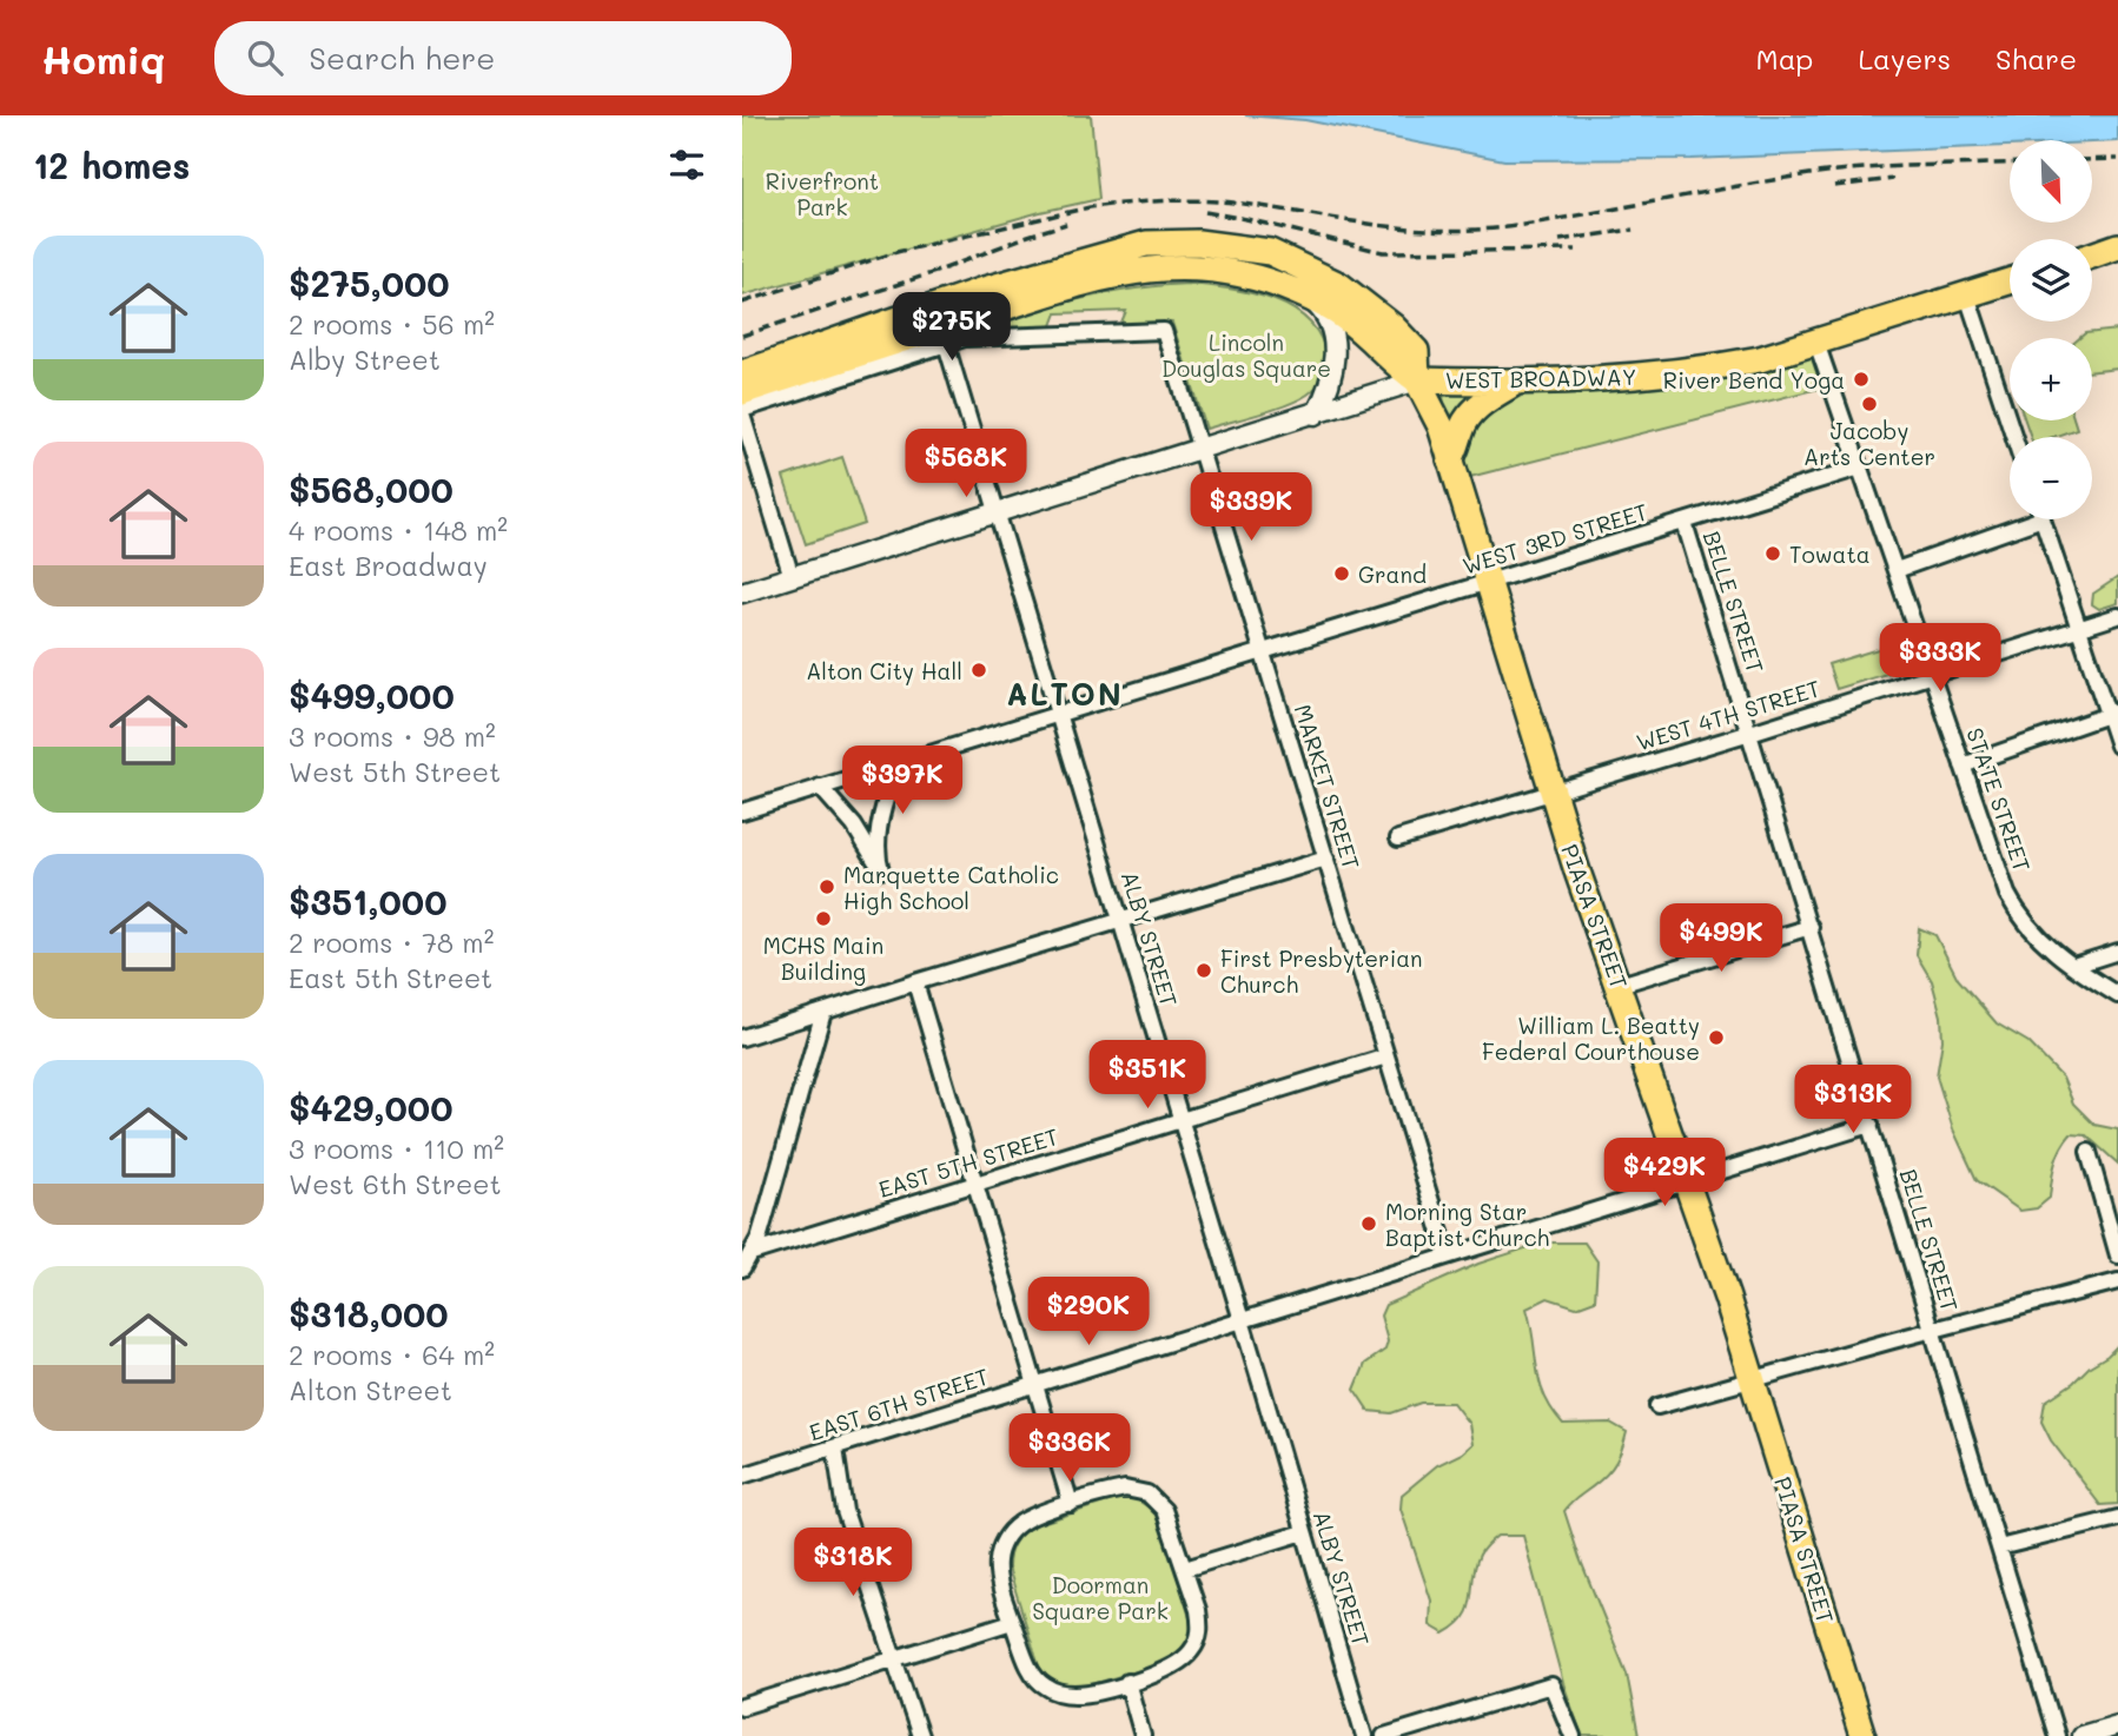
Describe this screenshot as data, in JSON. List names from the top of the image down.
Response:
{
  "streets": {
    "main road": ["WEST BROADWAY", "PIASA STREET"],
    "street": [
      "WEST 3RD STREET",
      "BELLE STREET",
      "WEST 4TH STREET",
      "MARKET STREET",
      "STATE STREET",
      "ALBY STREET",
      "EAST 5TH STREET",
      "EAST 6TH STREET"
    ]
  },
  "crossings": [
    ["WEST BROADWAY", "MARKET STREET"],
    ["WEST BROADWAY", "STATE STREET"],
    ["WEST BROADWAY", "PIASA STREET"],
    ["WEST BROADWAY", "ALBY STREET"],
    ["WEST 3RD STREET", "BELLE STREET"],
    ["WEST 3RD STREET", "MARKET STREET"],
    ["WEST 3RD STREET", "STATE STREET"],
    ["WEST 3RD STREET", "PIASA STREET"],
    ["WEST 3RD STREET", "ALBY STREET"],
    ["BELLE STREET", "WEST 4TH STREET"],
    ["BELLE STREET", "EAST 6TH STREET"],
    ["WEST 4TH STREET", "STATE STREET"],
    ["WEST 4TH STREET", "PIASA STREET"],
    ["MARKET STREET", "ALBY STREET"],
    ["MARKET STREET", "EAST 5TH STREET"],
    ["MARKET STREET", "EAST 6TH STREET"],
    ["PIASA STREET", "EAST 6TH STREET"],
    ["ALBY STREET", "EAST 5TH STREET"],
    ["ALBY STREET", "EAST 6TH STREET"]
  ],
  "districts": ["ALTON"],
  "parks": ["Riverfront Park", "Lincoln Douglas Square", "Doorman Square Park"],
  "places": [
    "River Bend Yoga",
    "Jacoby Arts Center",
    "Towata",
    "Grand",
    "Alton City Hall",
    "Marquette Catholic High School",
    "MCHS Main Building",
    "First Presbyterian Church",
    "William L. Beatty Federal Courthouse",
    "Morning Star Baptist Church"
  ],
  "north": "bottom right",
  "page": {
    "header": "Homiq",
    "search": "Search here",
    "nav": ["Map", "Layers", "Share"],
    "heading": "12 homes",
    "map_buttons": ["+", "−"],
    "list": [
      {
        "name": "$275,000",
        "note": "2 rooms · 56 m² · Alby Street"
      },
      {
        "name": "$568,000",
        "note": "4 rooms · 148 m² · East Broadway"
      },
      {
        "name": "$499,000",
        "note": "3 rooms · 98 m² · West 5th Street"
      },
      {
        "name": "$351,000",
        "note": "2 rooms · 78 m² · East 5th Street"
      },
      {
        "name": "$429,000",
        "note": "3 rooms · 110 m² · West 6th Street"
      },
      {
        "name": "$318,000",
        "note": "2 rooms · 64 m² · Alton Street"
      }
    ],
    "price": [
      "$275K",
      "$568K",
      "$339K",
      "$333K",
      "$397K",
      "$499K",
      "$351K",
      "$313K",
      "$429K",
      "$290K",
      "$336K",
      "$318K"
    ]
  }
}
